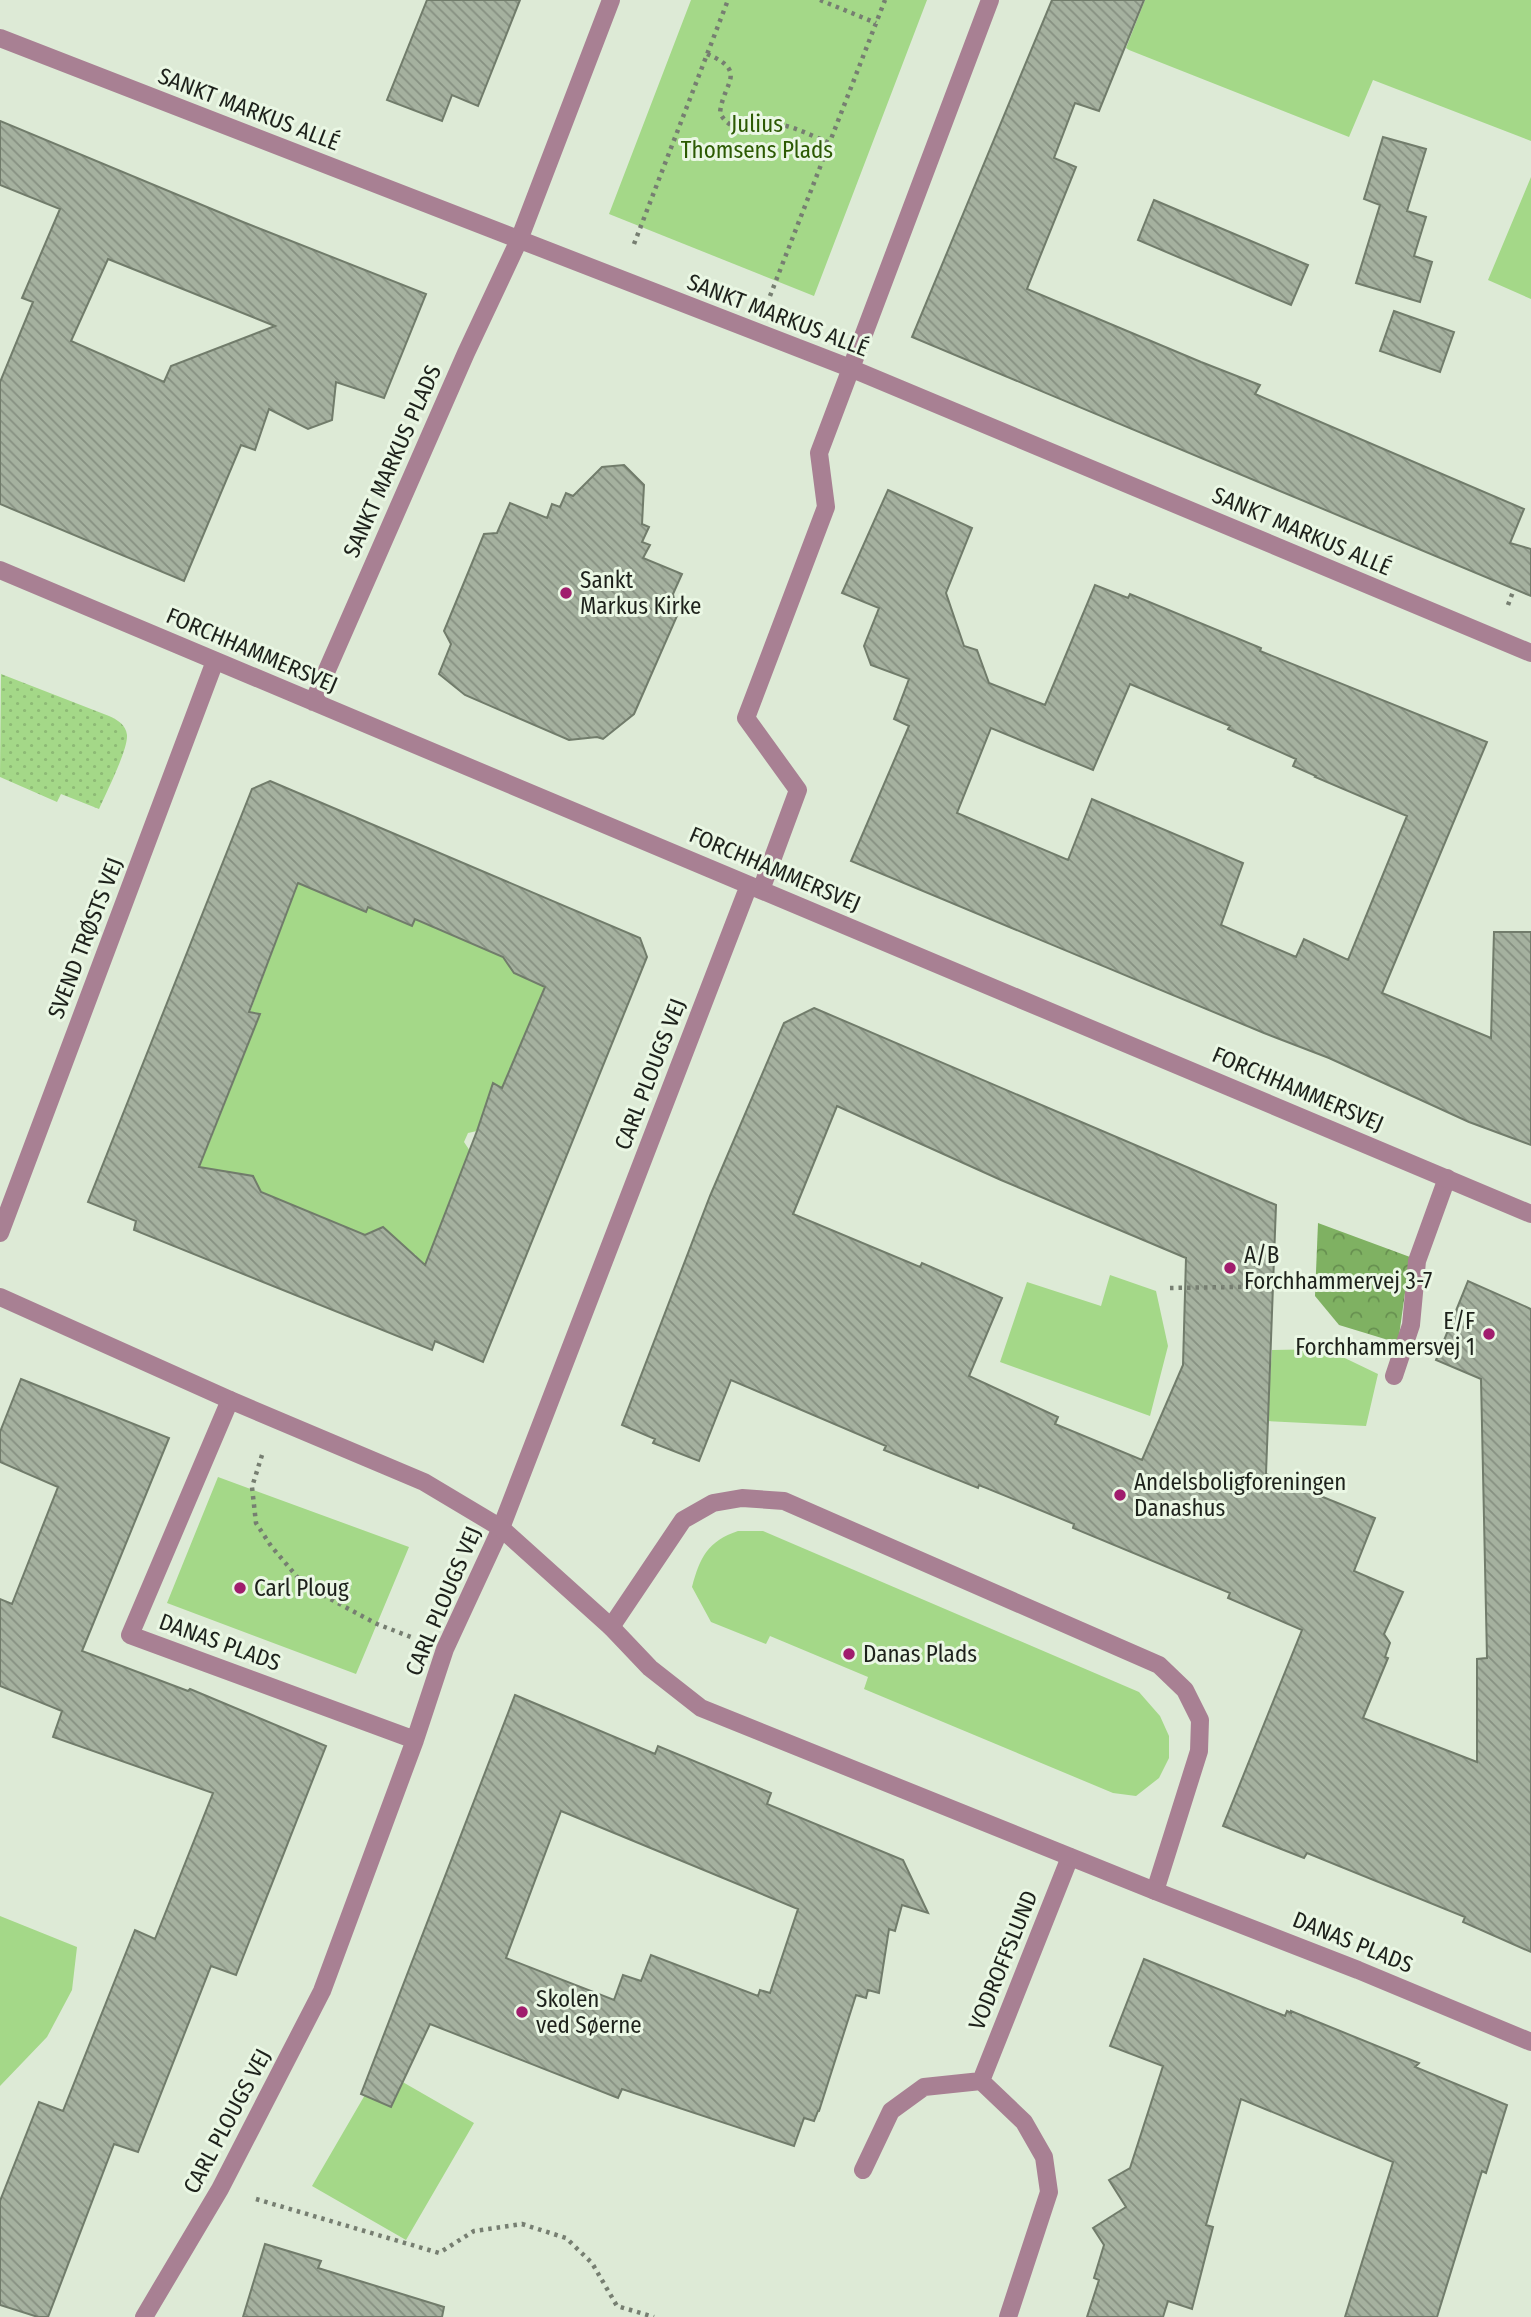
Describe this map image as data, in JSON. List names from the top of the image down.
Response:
{
  "streets": {
    "street": [
      "SANKT MARKUS ALLÉ",
      "SANKT MARKUS PLADS",
      "FORCHHAMMERSVEJ",
      "SVEND TRØSTS VEJ",
      "CARL PLOUGS VEJ",
      "DANAS PLADS",
      "VODROFFSLUND"
    ]
  },
  "crossings": [
    ["SANKT MARKUS ALLÉ", "SANKT MARKUS PLADS"],
    ["SANKT MARKUS PLADS", "FORCHHAMMERSVEJ"],
    ["FORCHHAMMERSVEJ", "SVEND TRØSTS VEJ"],
    ["FORCHHAMMERSVEJ", "CARL PLOUGS VEJ"],
    ["CARL PLOUGS VEJ", "DANAS PLADS"],
    ["DANAS PLADS", "VODROFFSLUND"]
  ],
  "parks": ["Julius Thomsens Plads"],
  "places": [
    "Sankt Markus Kirke",
    "A/B Forchhammervej 3-7",
    "E/F Forchhammersvej 1",
    "Andelsboligforeningen Danashus",
    "Carl Ploug",
    "Danas Plads",
    "Skolen ved Søerne"
  ]
}
